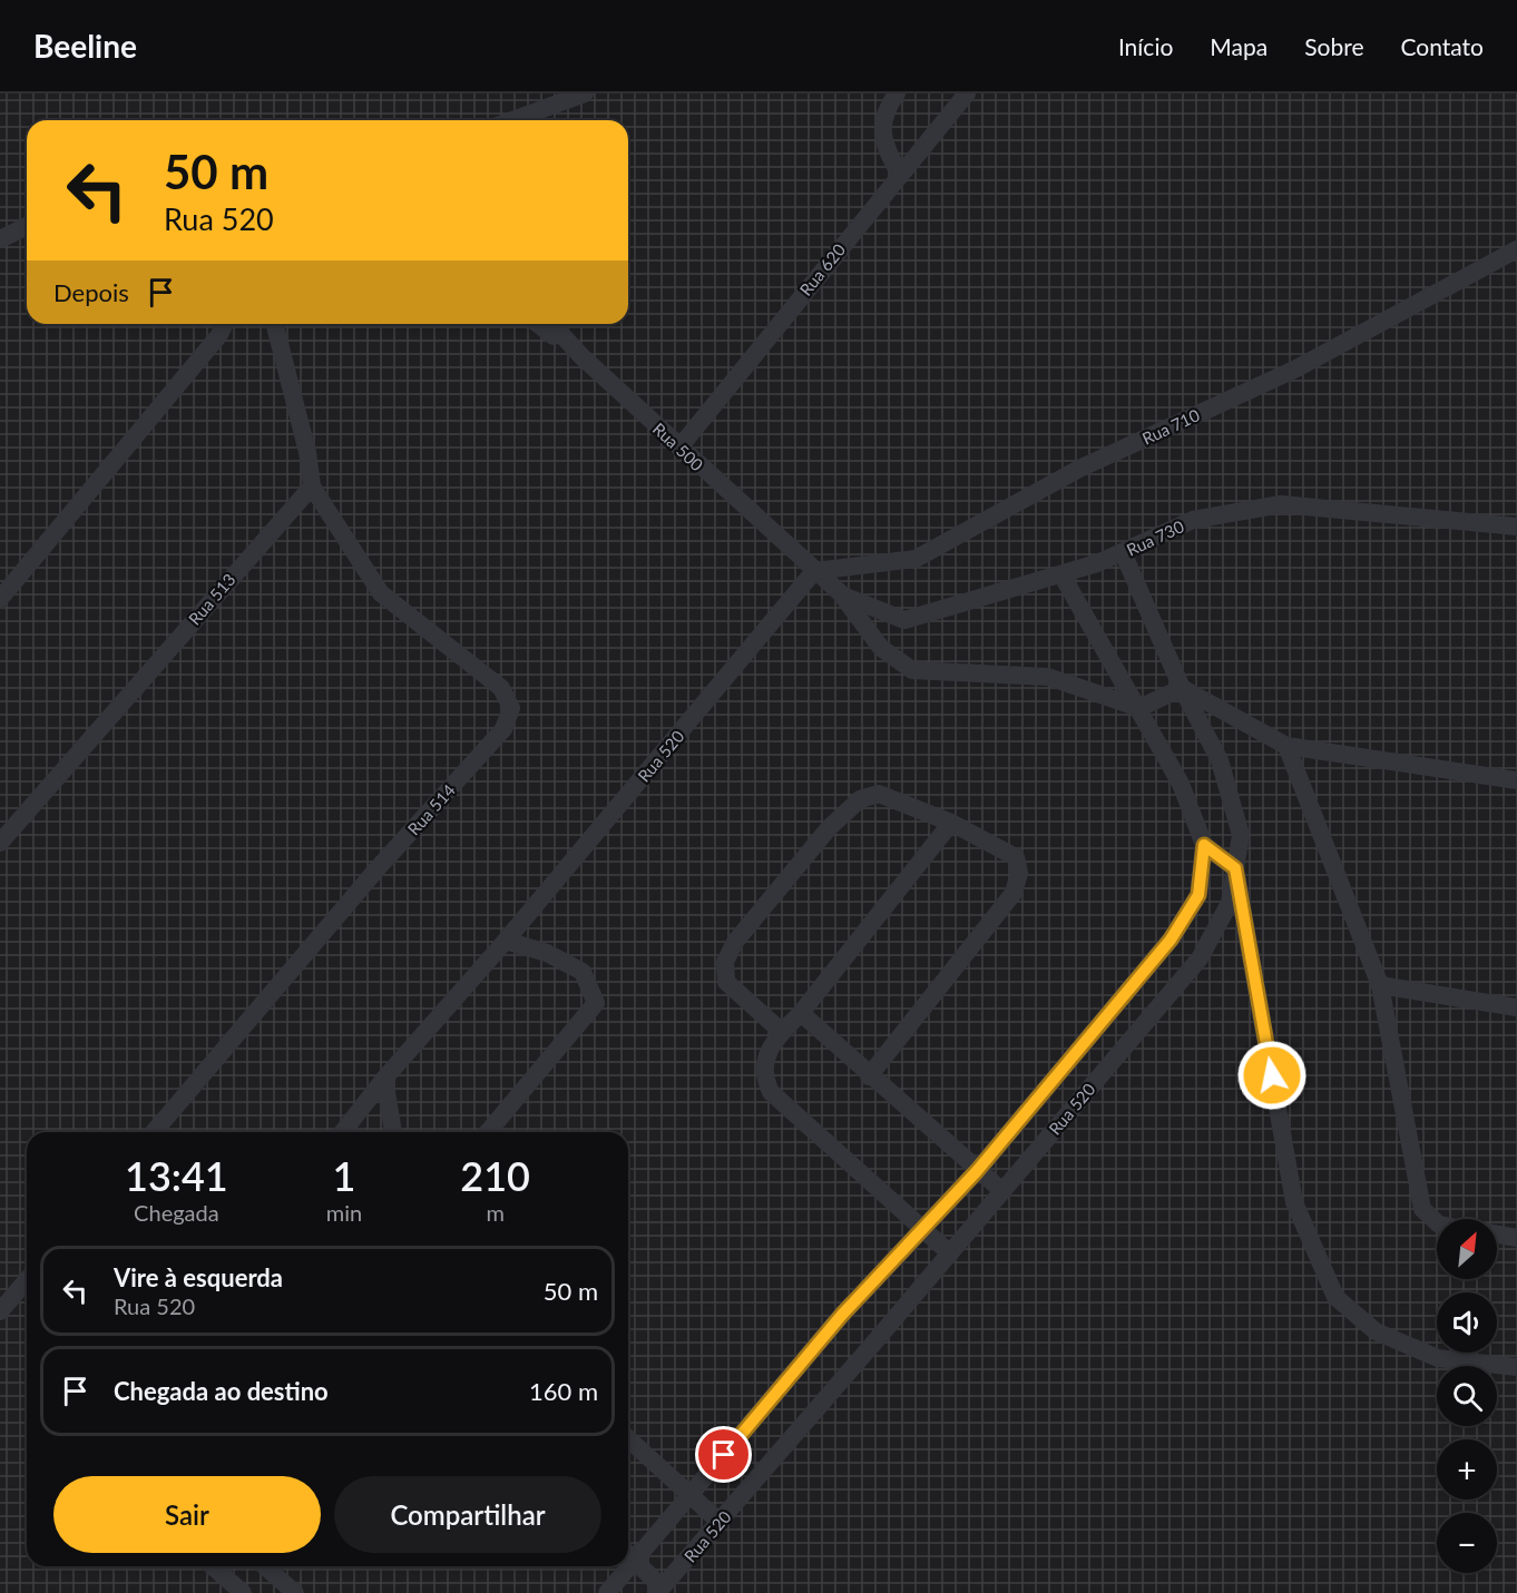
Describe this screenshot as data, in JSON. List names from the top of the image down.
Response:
{
  "streets": {
    "lane": [
      "Rua 620",
      "Rua 710",
      "Rua 500",
      "Rua 730",
      "Rua 513",
      "Rua 520",
      "Rua 514"
    ]
  },
  "crossings": [
    ["Rua 620", "Rua 500"],
    ["Rua 710", "Rua 500"],
    ["Rua 710", "Rua 730"],
    ["Rua 710", "Rua 520"],
    ["Rua 500", "Rua 730"],
    ["Rua 500", "Rua 520"],
    ["Rua 730", "Rua 520"],
    ["Rua 513", "Rua 514"]
  ],
  "north": "top right",
  "page": {
    "header": "Beeline",
    "nav": [
      "Início",
      "Mapa",
      "Sobre",
      "Contato"
    ],
    "turn": ["50 m", "Rua 520"],
    "then": "Depois",
    "eta": [
      "13:41",
      "Chegada",
      "1",
      "min",
      "210",
      "m"
    ],
    "map_buttons": ["+", "−"],
    "list": [
      {
        "name": "Vire à esquerda",
        "note": "Rua 520",
        "value": "50 m"
      },
      {
        "name": "Chegada ao destino",
        "value": "160 m"
      }
    ],
    "buttons": ["Sair", "Compartilhar"]
  }
}
